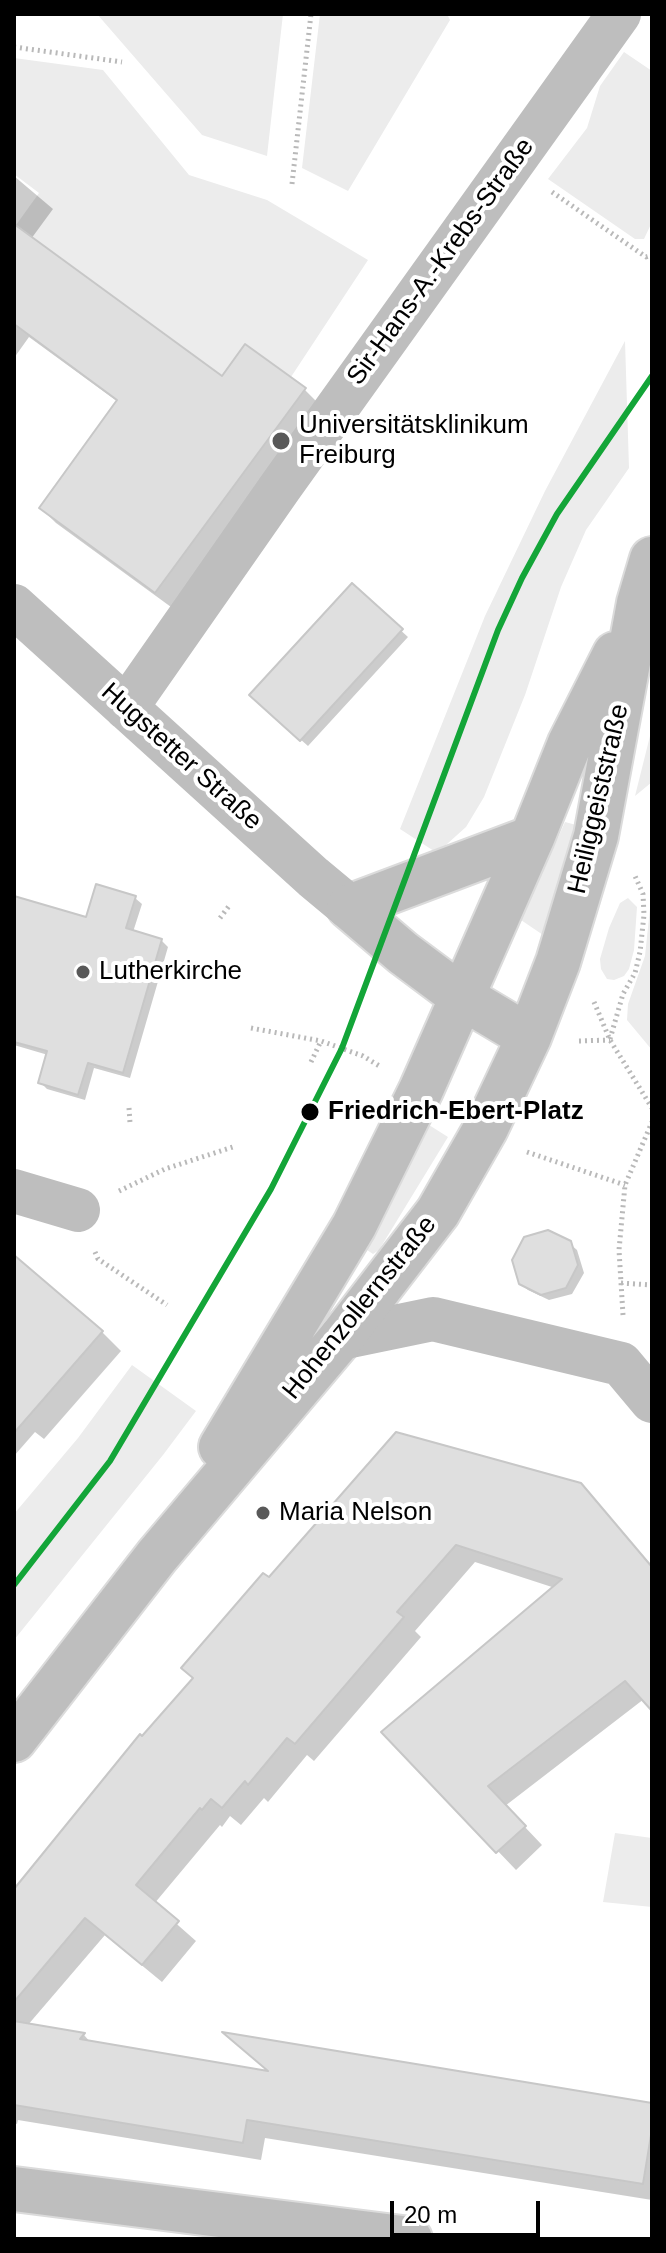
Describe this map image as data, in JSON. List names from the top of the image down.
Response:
{
  "streets": {
    "main road": [
      "Sir-Hans-A.-Krebs-Straße",
      "Hugstetter Straße",
      "Heiliggeiststraße",
      "Hohenzollernstraße"
    ]
  },
  "crossings": [
    ["Sir-Hans-A.-Krebs-Straße", "Hugstetter Straße"],
    ["Hugstetter Straße", "Heiliggeiststraße"],
    ["Hugstetter Straße", "Hohenzollernstraße"],
    ["Heiliggeiststraße", "Hohenzollernstraße"]
  ],
  "places": [
    "Universitätsklinikum Freiburg",
    "Lutherkirche",
    "Friedrich-Ebert-Platz",
    "Maria Nelson"
  ],
  "scale_bar": "20 m"
}
